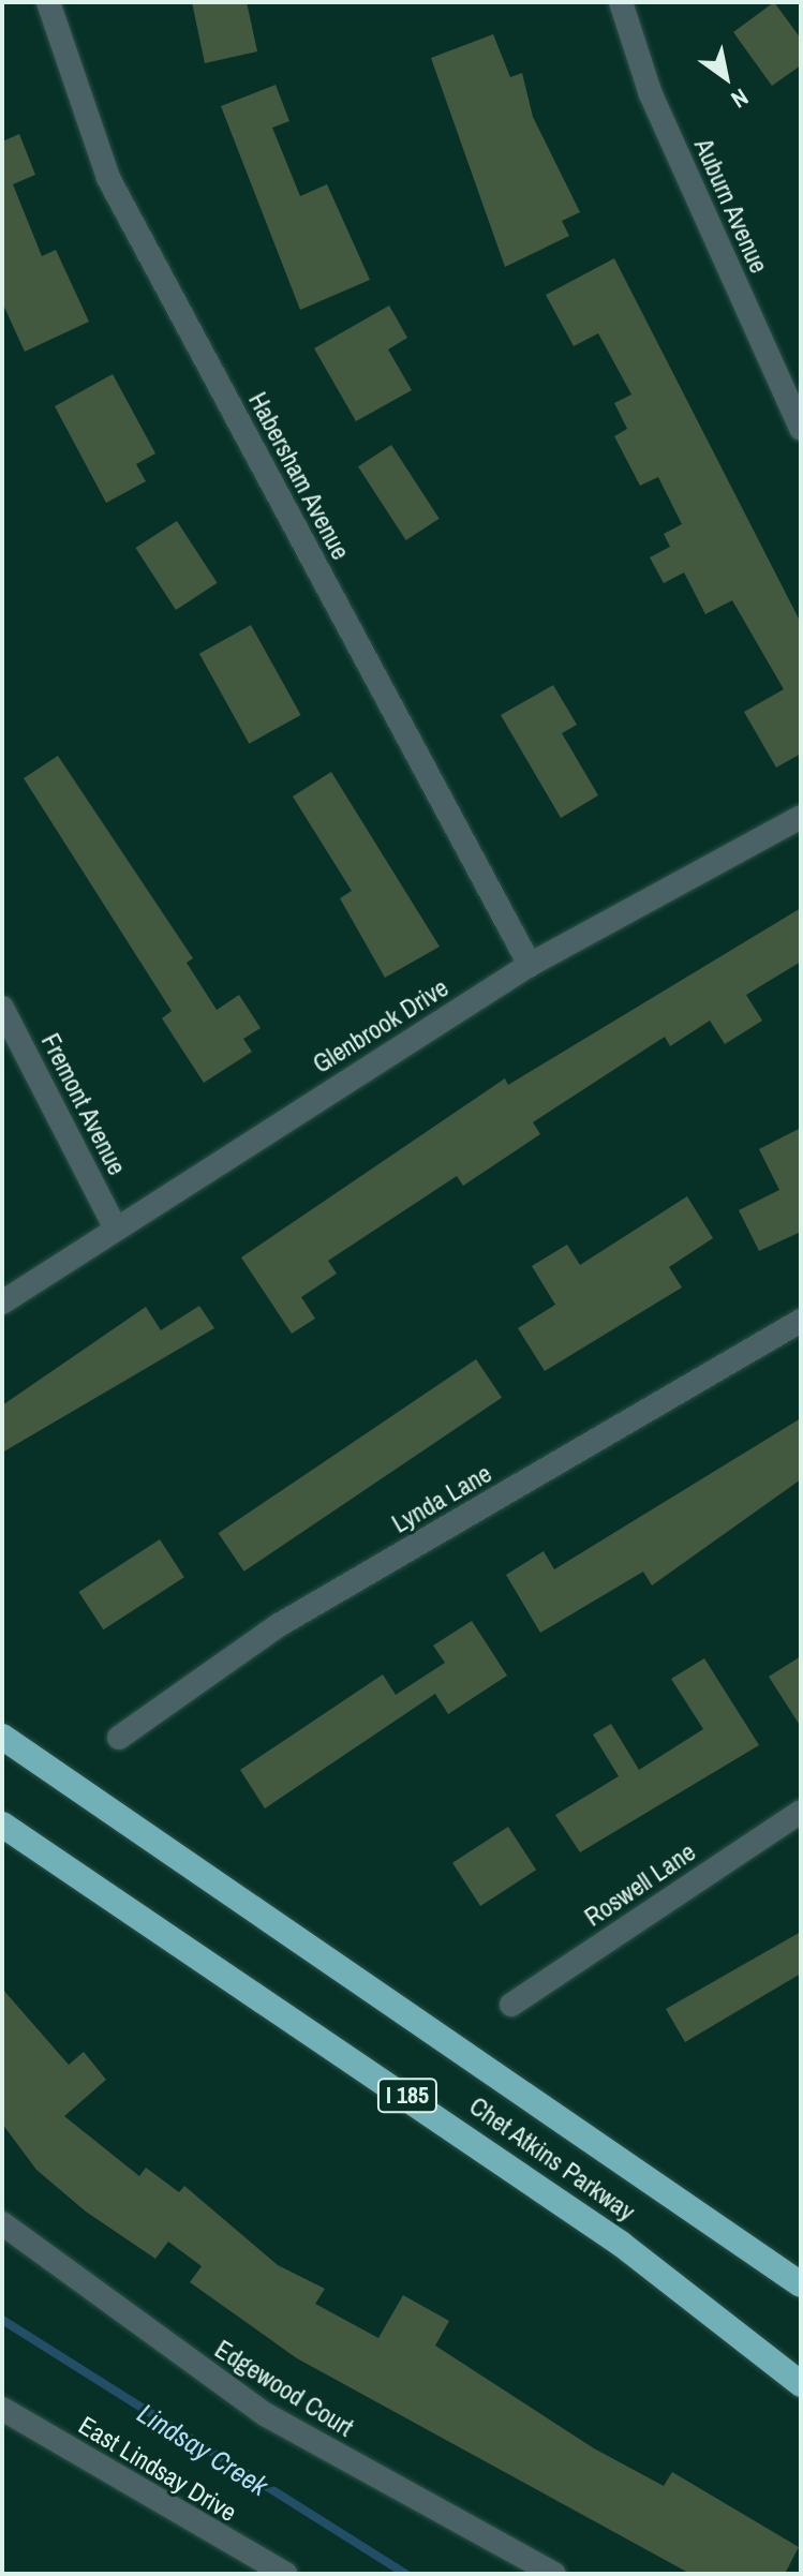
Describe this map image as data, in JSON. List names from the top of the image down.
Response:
{
  "streets": {
    "highway": ["I 185", "Chet Atkins Parkway"],
    "street": [
      "Auburn Avenue",
      "Habersham Avenue",
      "Glenbrook Drive",
      "Fremont Avenue",
      "Lynda Lane",
      "Roswell Lane",
      "Edgewood Court",
      "East Lindsay Drive"
    ]
  },
  "crossings": [
    ["Habersham Avenue", "Glenbrook Drive"],
    ["Glenbrook Drive", "Fremont Avenue"]
  ],
  "water": ["Lindsay Creek"],
  "north": "bottom right"
}
